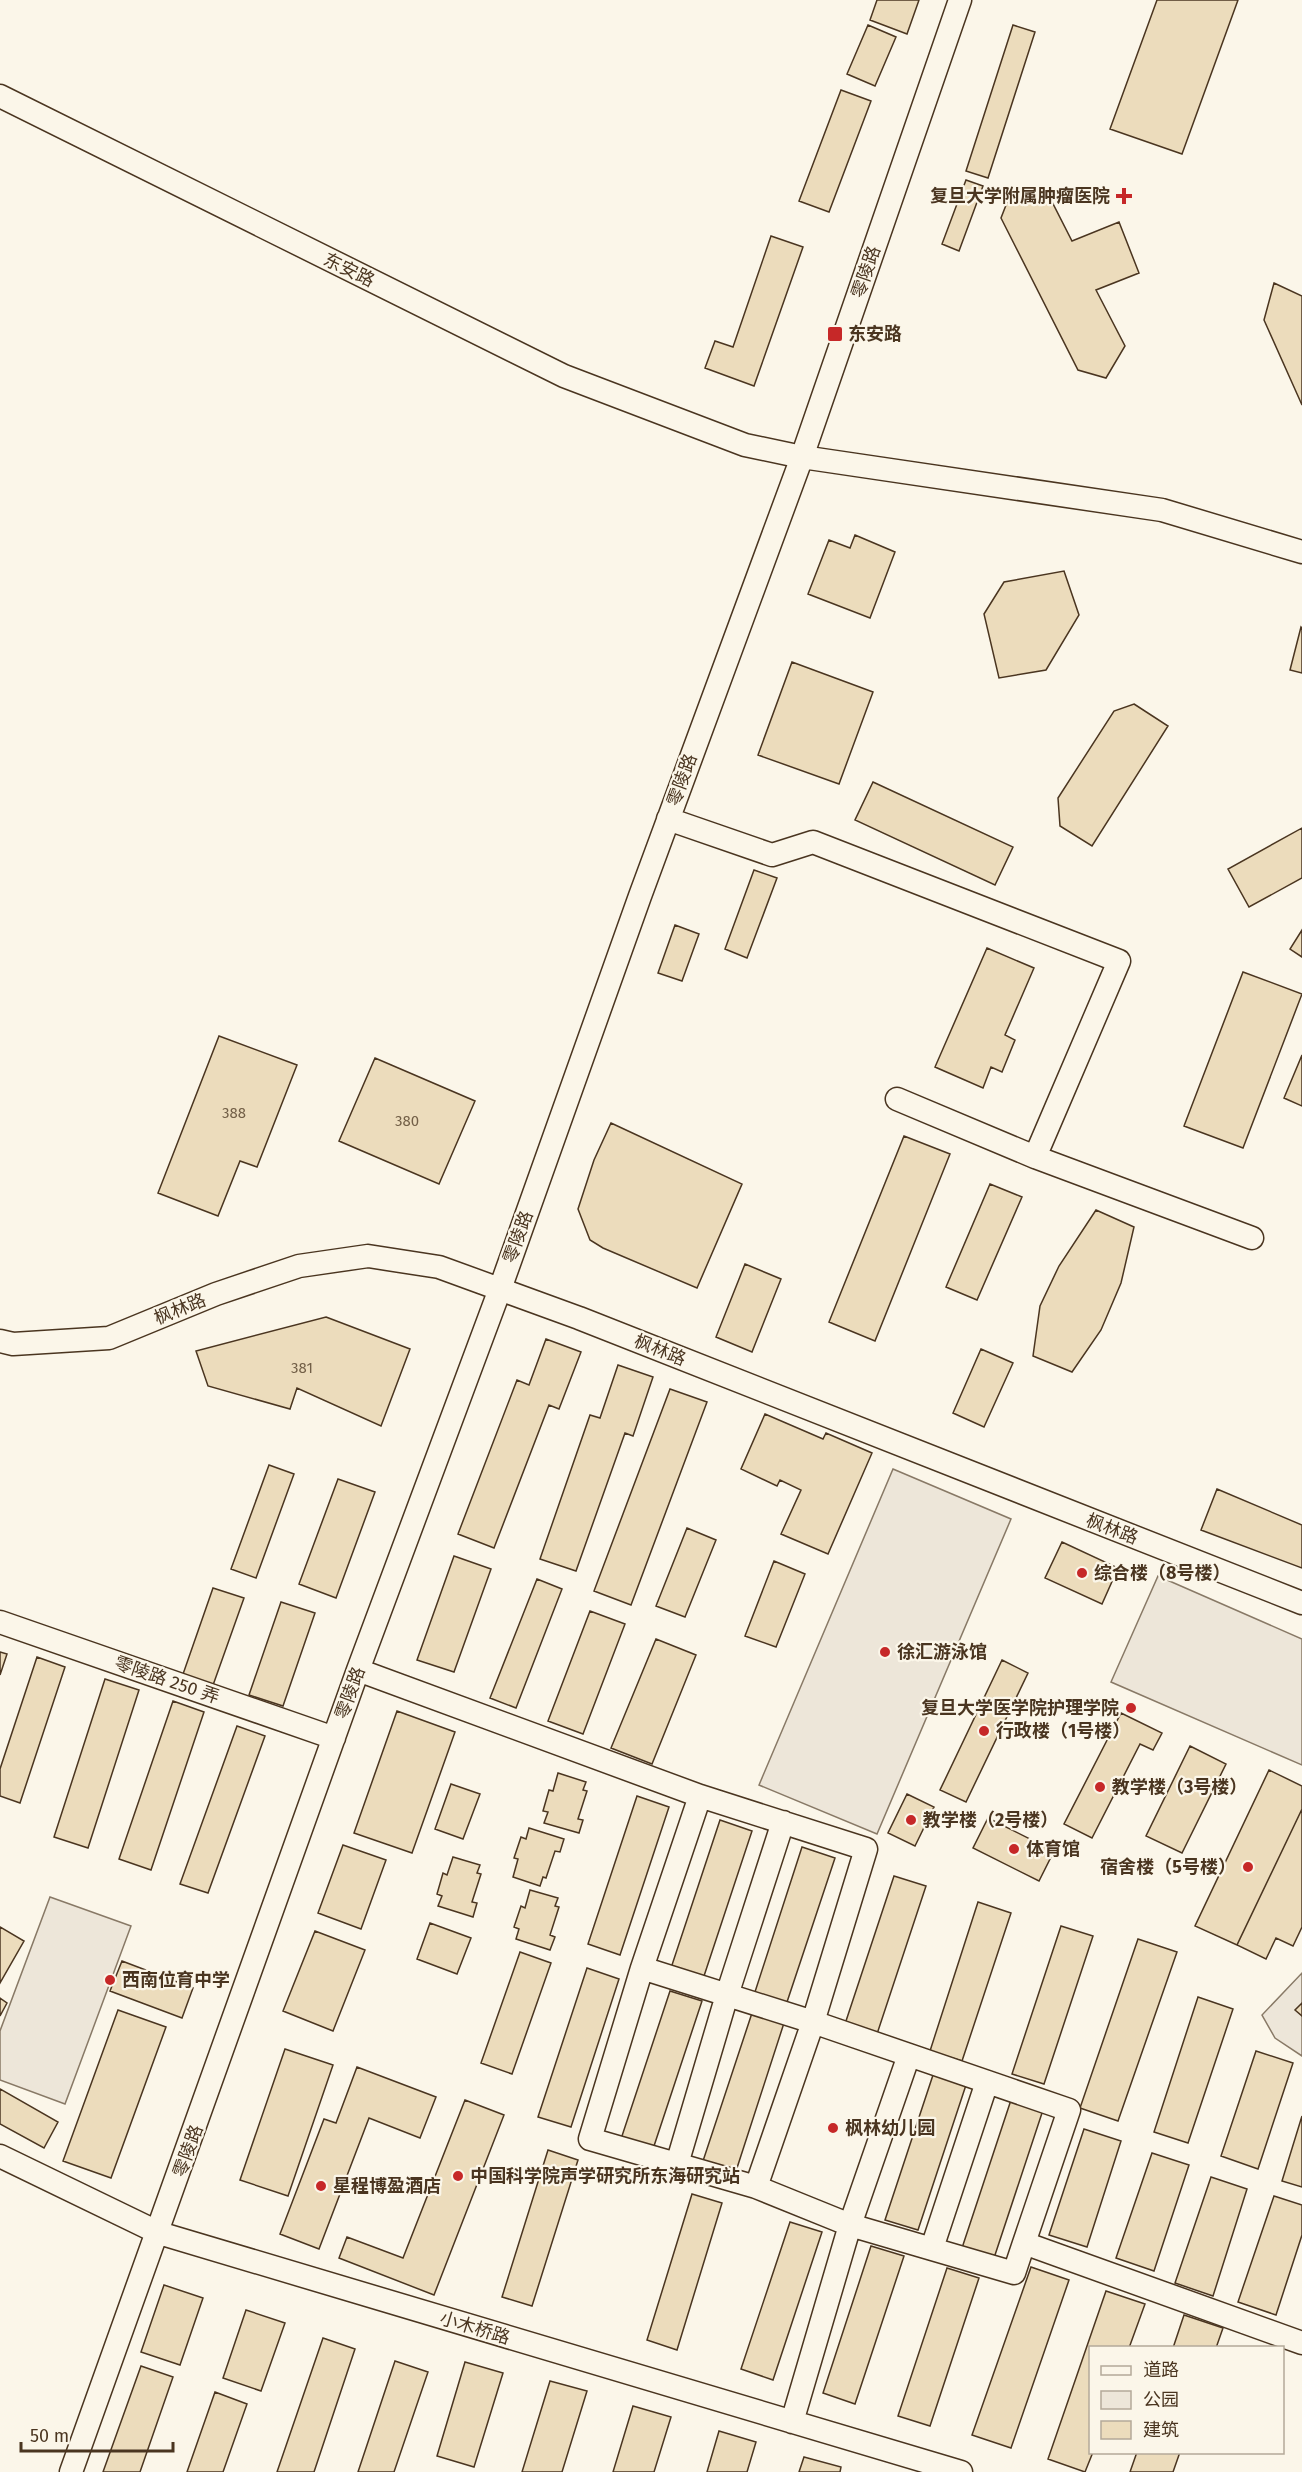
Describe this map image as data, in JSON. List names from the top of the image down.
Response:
{
  "streets": {
    "street": [
      "东安路",
      "零陵路",
      "枫林路",
      "零陵路 250 弄",
      "小木桥路"
    ]
  },
  "crossings": [
    ["东安路", "零陵路"],
    ["零陵路", "枫林路"],
    ["零陵路", "零陵路 250 弄"],
    ["零陵路", "小木桥路"]
  ],
  "places": {
    "health": ["复旦大学附属肿瘤医院"],
    "transit": ["东安路"],
    "other": [
      "综合楼（8号楼）",
      "徐汇游泳馆",
      "复旦大学医学院护理学院",
      "行政楼（1号楼）",
      "教学楼（3号楼）",
      "教学楼（2号楼）",
      "体育馆",
      "宿舍楼（5号楼）",
      "西南位育中学",
      "枫林幼儿园",
      "中国科学院声学研究所东海研究站",
      "星程博盈酒店"
    ]
  },
  "house_numbers": ["388", "380", "381"],
  "legend": ["道路", "公园", "建筑"],
  "scale_bar": "50 m"
}
